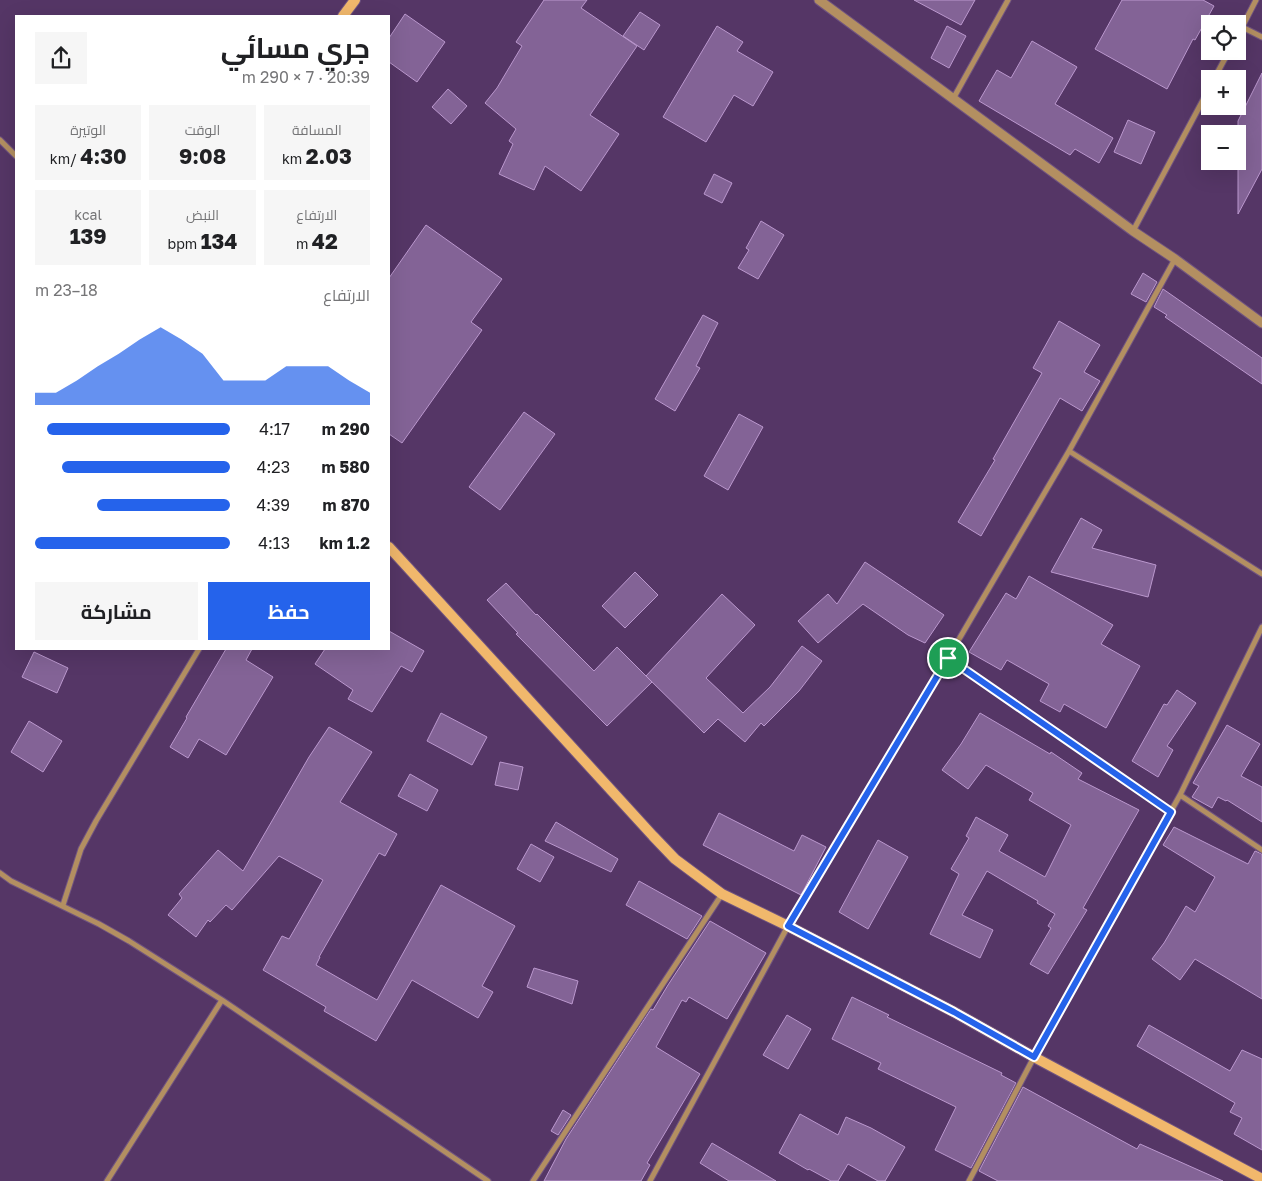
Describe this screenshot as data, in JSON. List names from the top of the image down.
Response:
{
  "page": {
    "map_buttons": ["+", "−"],
    "heading": ["جري مسائي", "20:39 · 7 × 290 m"],
    "stats": [
      ["المسافة", "2.03 km"],
      ["الوقت", "9:08"],
      ["الوتيرة", "4:30 /km"],
      ["الارتفاع", "42 m"],
      ["النبض", "134 bpm"],
      ["kcal", "139"]
    ],
    "chart": ["الارتفاع", "18–23 m"],
    "list": [
      {
        "name": "290 m",
        "note": "4:17"
      },
      {
        "name": "580 m",
        "note": "4:23"
      },
      {
        "name": "870 m",
        "note": "4:39"
      },
      {
        "name": "1.2 km",
        "note": "4:13"
      }
    ],
    "buttons": ["حفظ", "مشاركة"]
  }
}
